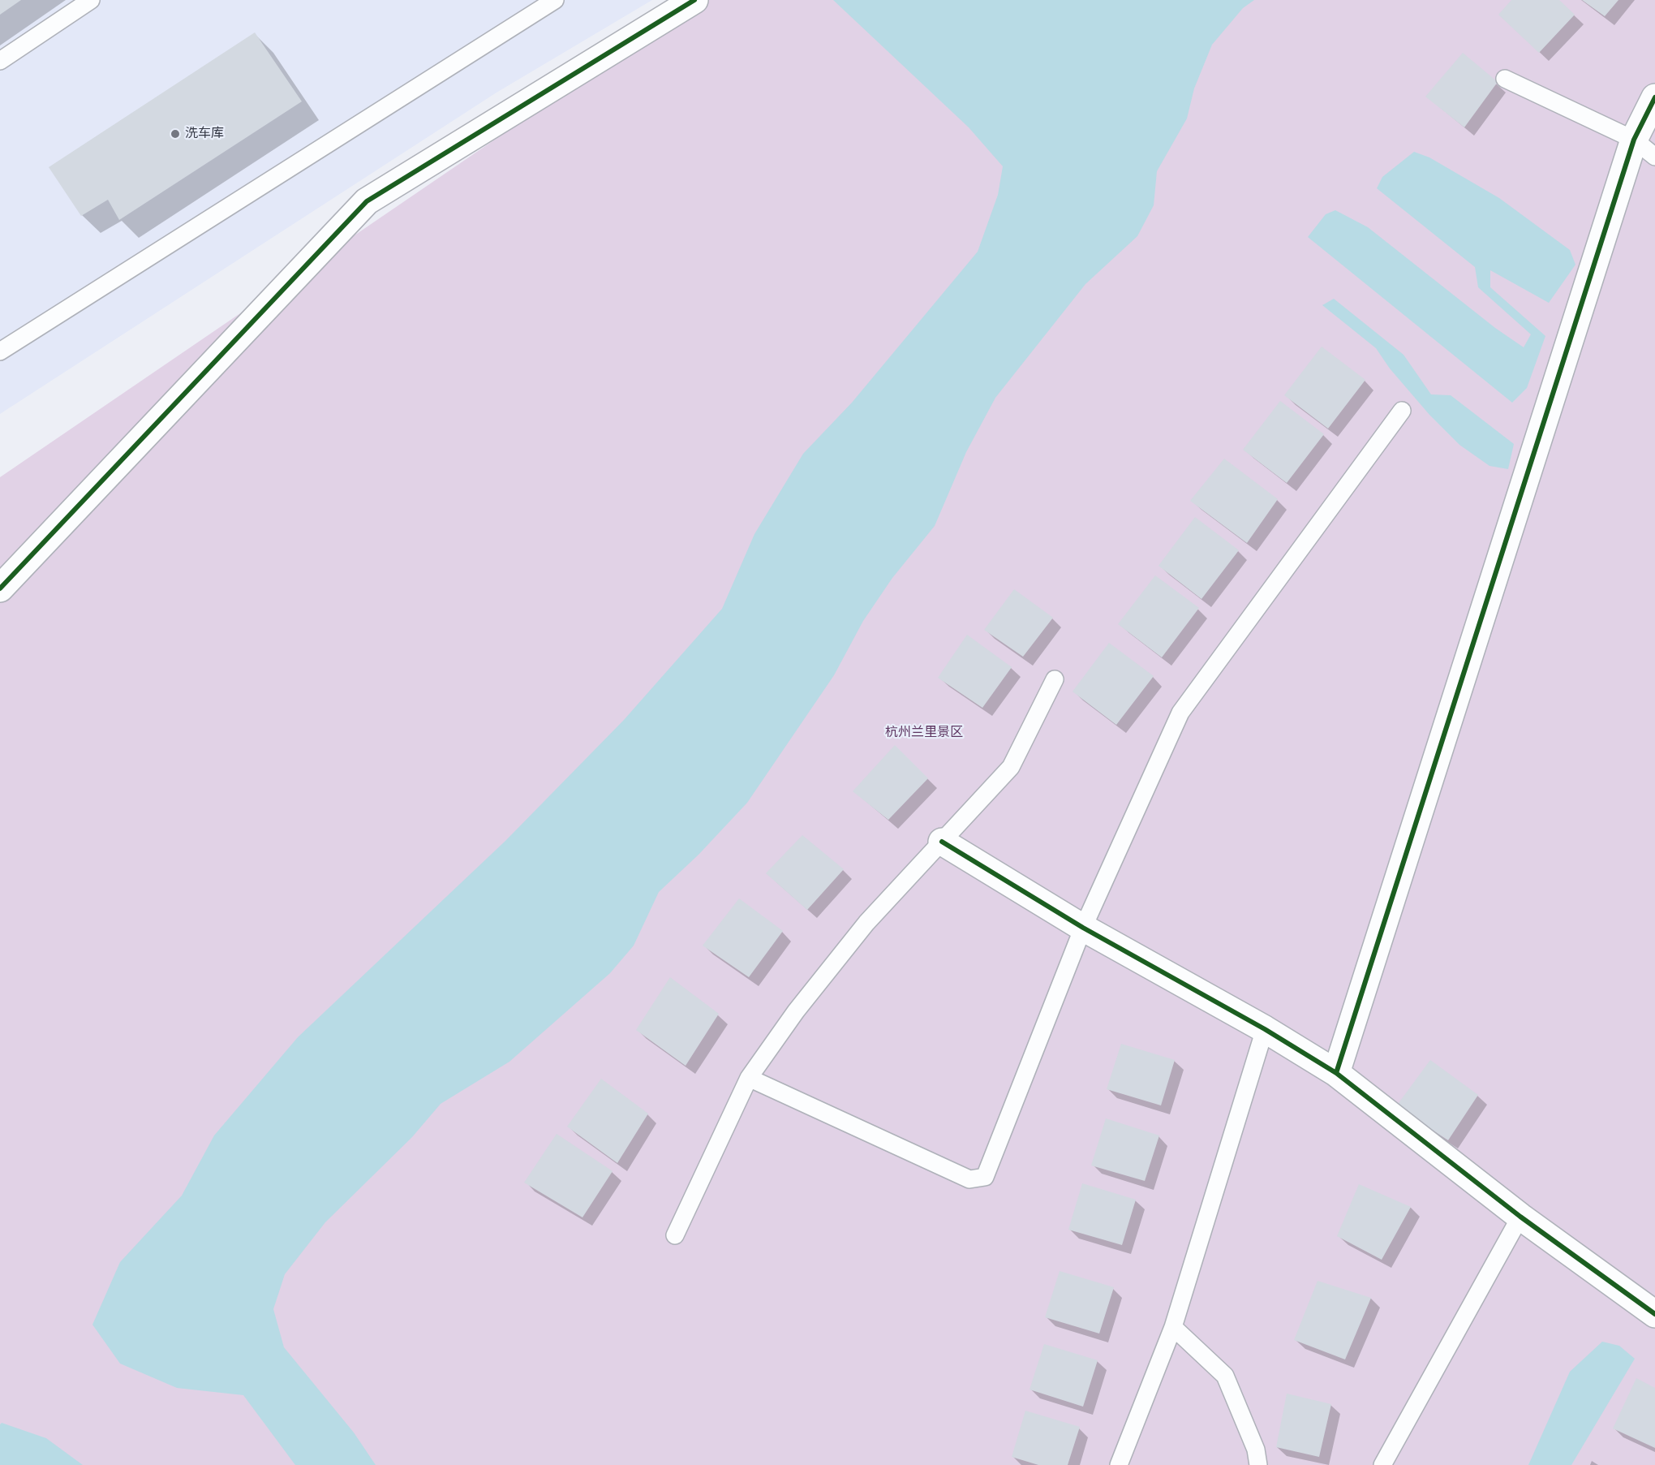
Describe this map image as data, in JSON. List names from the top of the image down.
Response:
{
  "parks": ["杭州兰里景区"],
  "places": ["洗车库"]
}
